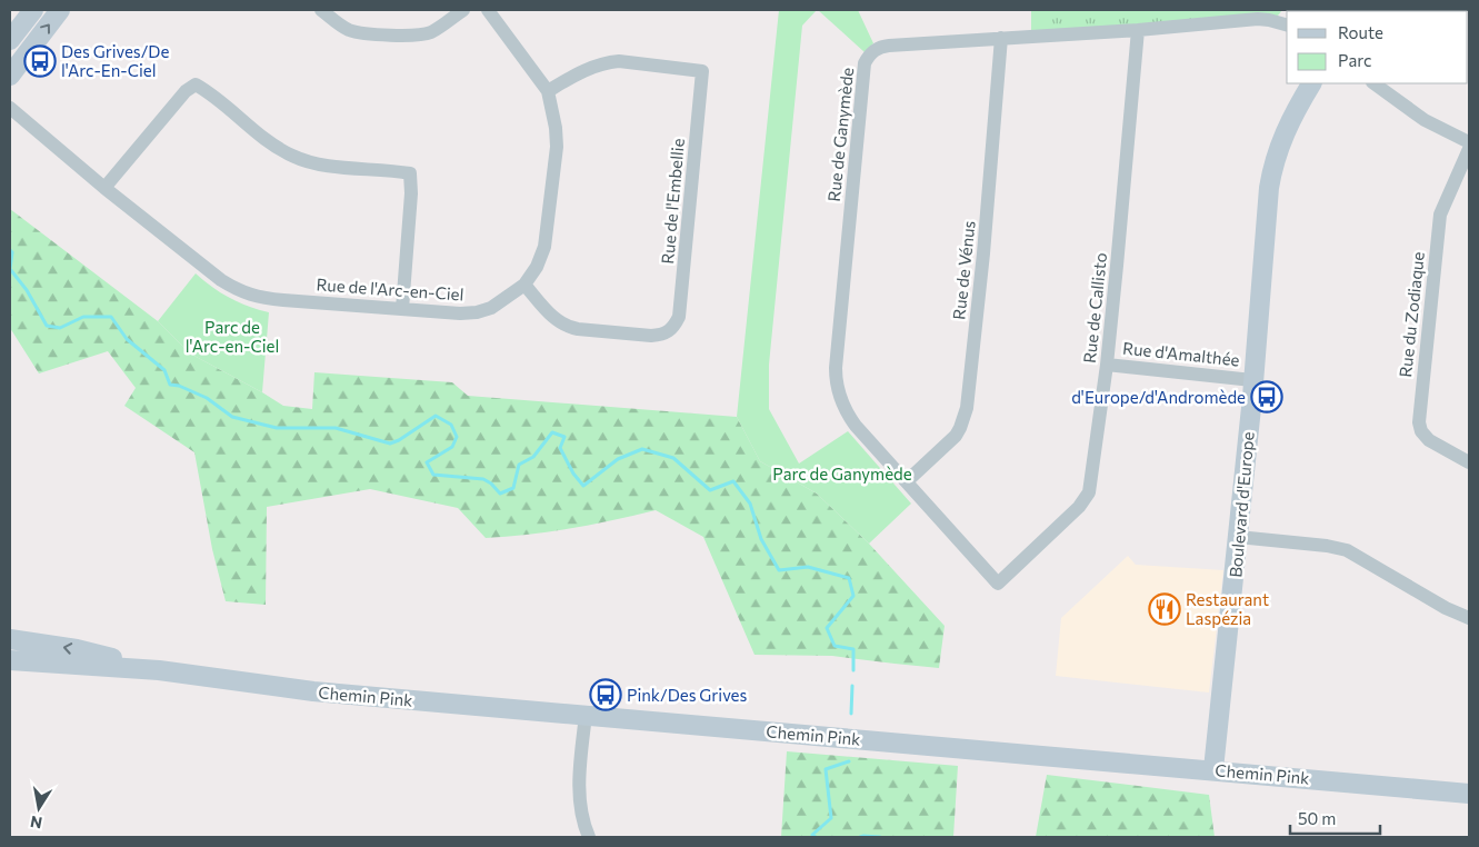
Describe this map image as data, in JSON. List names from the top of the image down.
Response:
{
  "streets": {
    "main road": ["Boulevard d'Europe", "Chemin Pink"],
    "street": [
      "Rue de Ganymède",
      "Rue de l'Embellie",
      "Rue de Vénus",
      "Rue de l'Arc-en-Ciel",
      "Rue de Callisto",
      "Rue du Zodiaque",
      "Rue d'Amalthée"
    ]
  },
  "crossings": [
    ["Rue de Ganymède", "Rue de Vénus"],
    ["Rue de Ganymède", "Rue de Callisto"],
    ["Rue de l'Embellie", "Rue de l'Arc-en-Ciel"],
    ["Rue de Callisto", "Rue d'Amalthée"],
    ["Rue d'Amalthée", "Boulevard d'Europe"],
    ["Boulevard d'Europe", "Chemin Pink"]
  ],
  "parks": ["Parc de l'Arc-en-Ciel", "Parc de Ganymède"],
  "places": {
    "bus stop": ["Des Grives/De l'Arc-En-Ciel", "d'Europe/d'Andromède", "Pink/Des Grives"],
    "restaurant": ["Restaurant Laspézia"]
  },
  "legend": ["Route", "Parc"],
  "scale_bar": "50 m",
  "north": "bottom"
}
